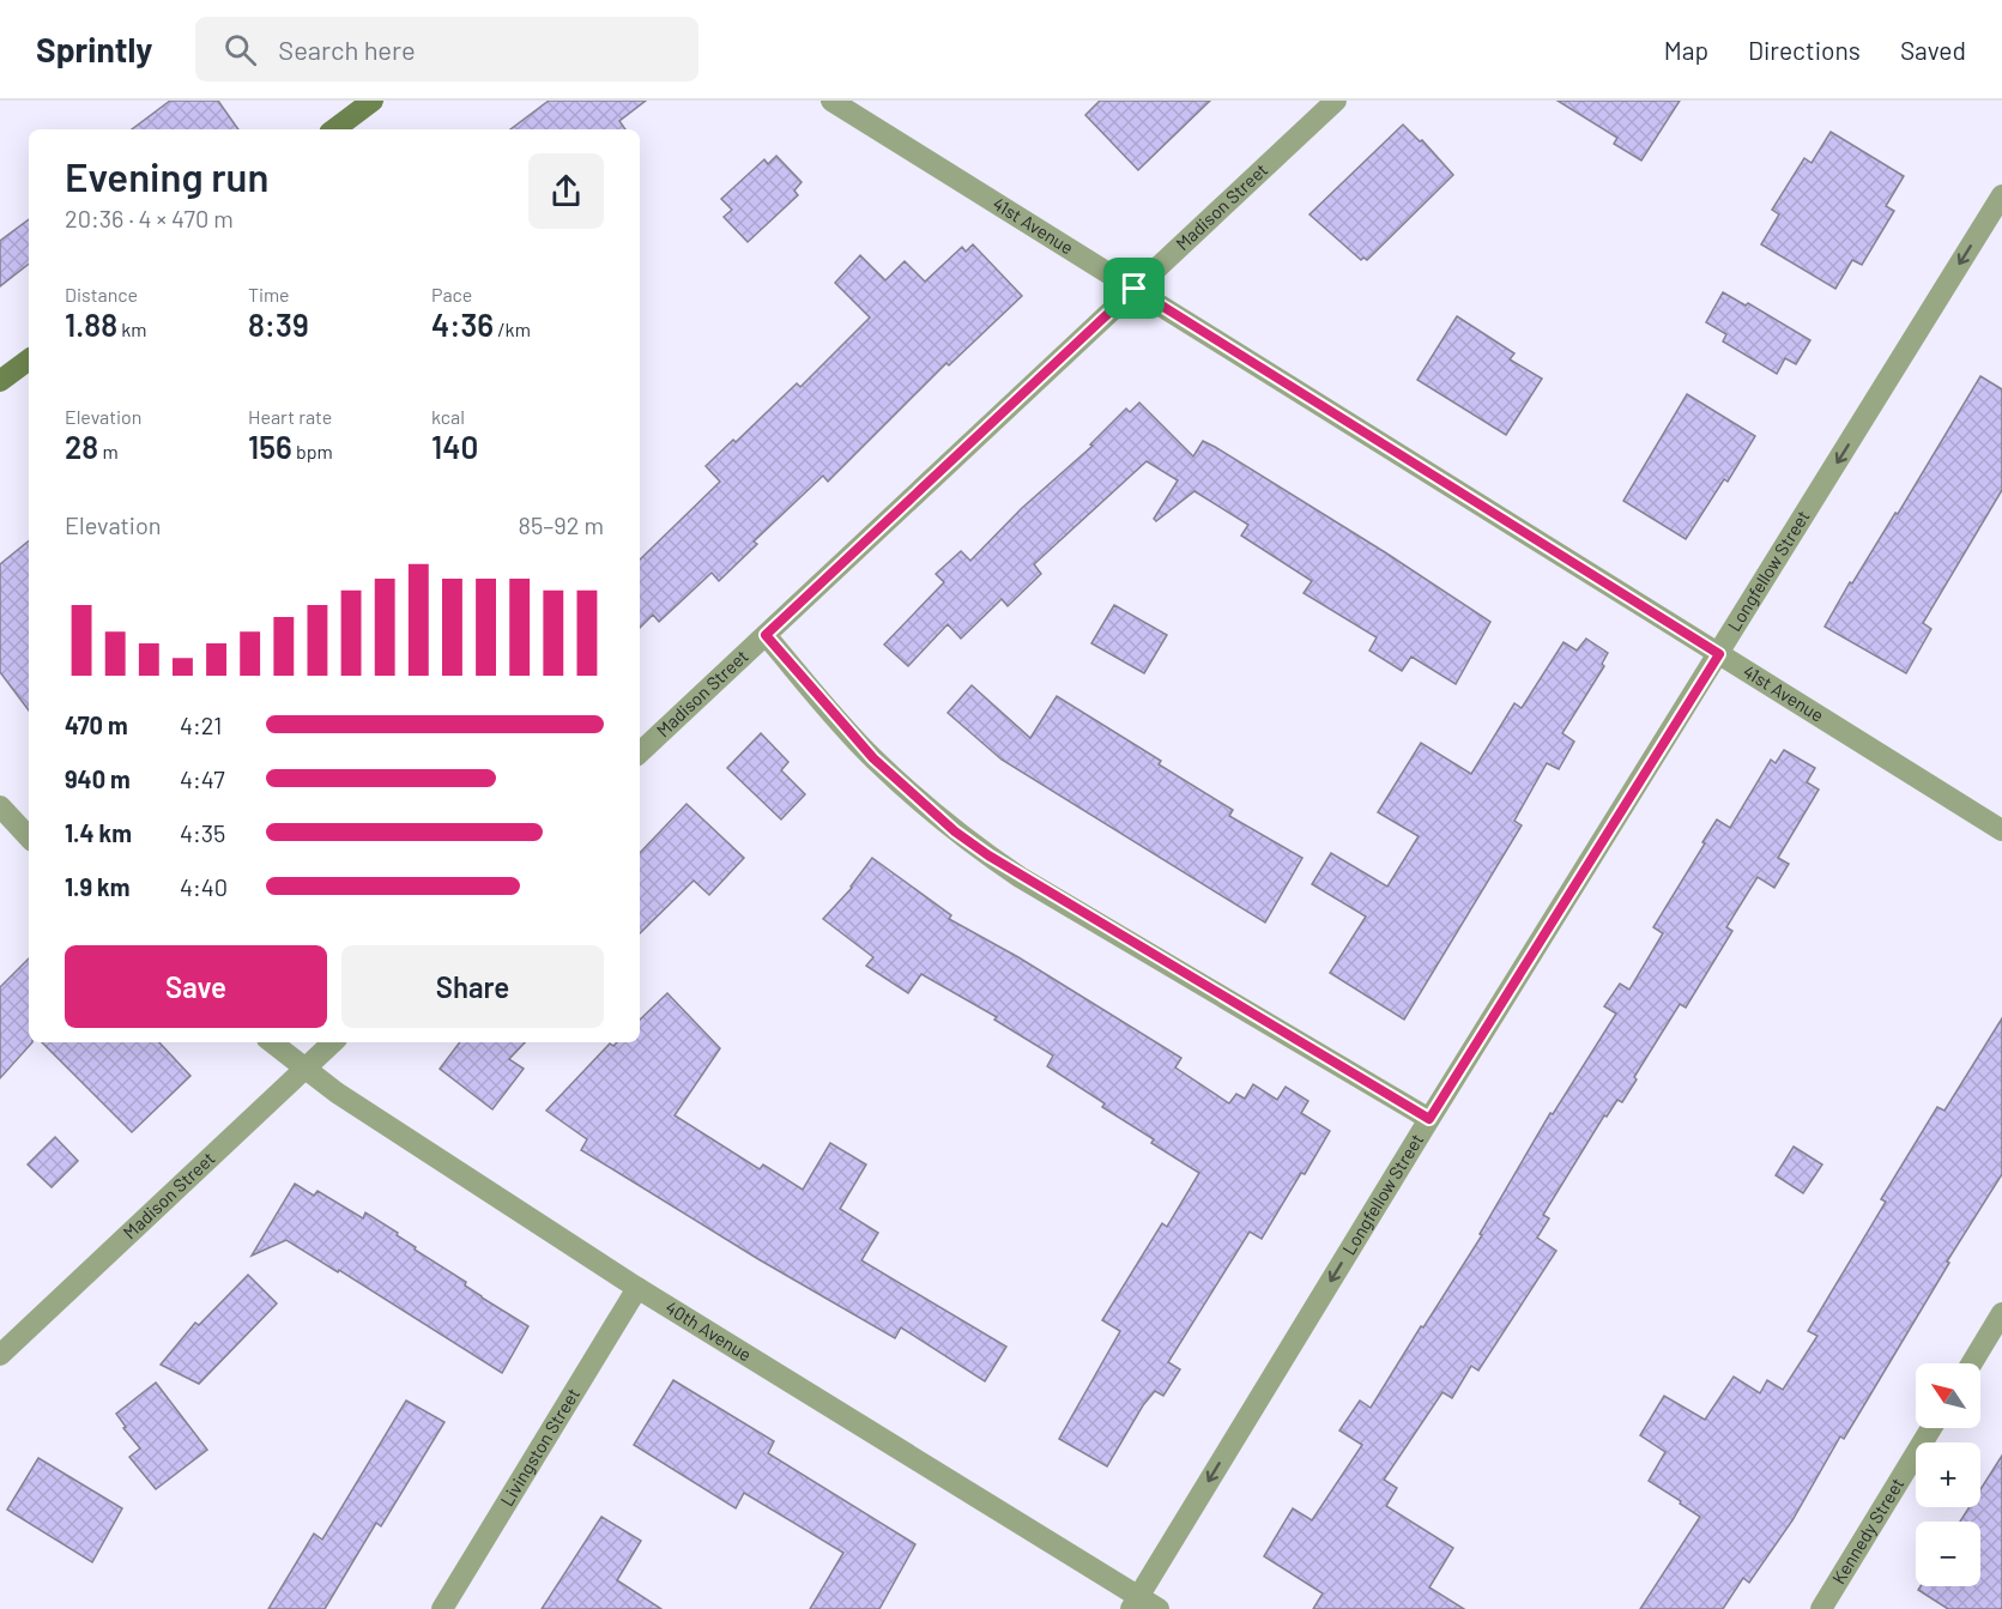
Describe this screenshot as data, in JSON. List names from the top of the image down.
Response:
{
  "streets": {
    "street": [
      "Madison Street",
      "41st Avenue",
      "Longfellow Street",
      "40th Avenue",
      "Livingston Street",
      "Kennedy Street"
    ]
  },
  "crossings": [
    ["Madison Street", "41st Avenue"],
    ["Madison Street", "40th Avenue"],
    ["41st Avenue", "Longfellow Street"],
    ["Longfellow Street", "40th Avenue"],
    ["40th Avenue", "Livingston Street"]
  ],
  "one_way": ["Longfellow Street"],
  "north": "top left",
  "page": {
    "header": "Sprintly",
    "search": "Search here",
    "nav": ["Map", "Directions", "Saved"],
    "heading": ["Evening run", "20:36 · 4 × 470 m"],
    "stats": [
      ["Distance", "1.88 km"],
      ["Time", "8:39"],
      ["Pace", "4:36 /km"],
      ["Elevation", "28 m"],
      ["Heart rate", "156 bpm"],
      ["kcal", "140"]
    ],
    "chart": ["Elevation", "85–92 m"],
    "list": [
      {
        "name": "470 m",
        "note": "4:21"
      },
      {
        "name": "940 m",
        "note": "4:47"
      },
      {
        "name": "1.4 km",
        "note": "4:35"
      },
      {
        "name": "1.9 km",
        "note": "4:40"
      }
    ],
    "buttons": ["Save", "Share"],
    "map_buttons": ["+", "−"]
  }
}
